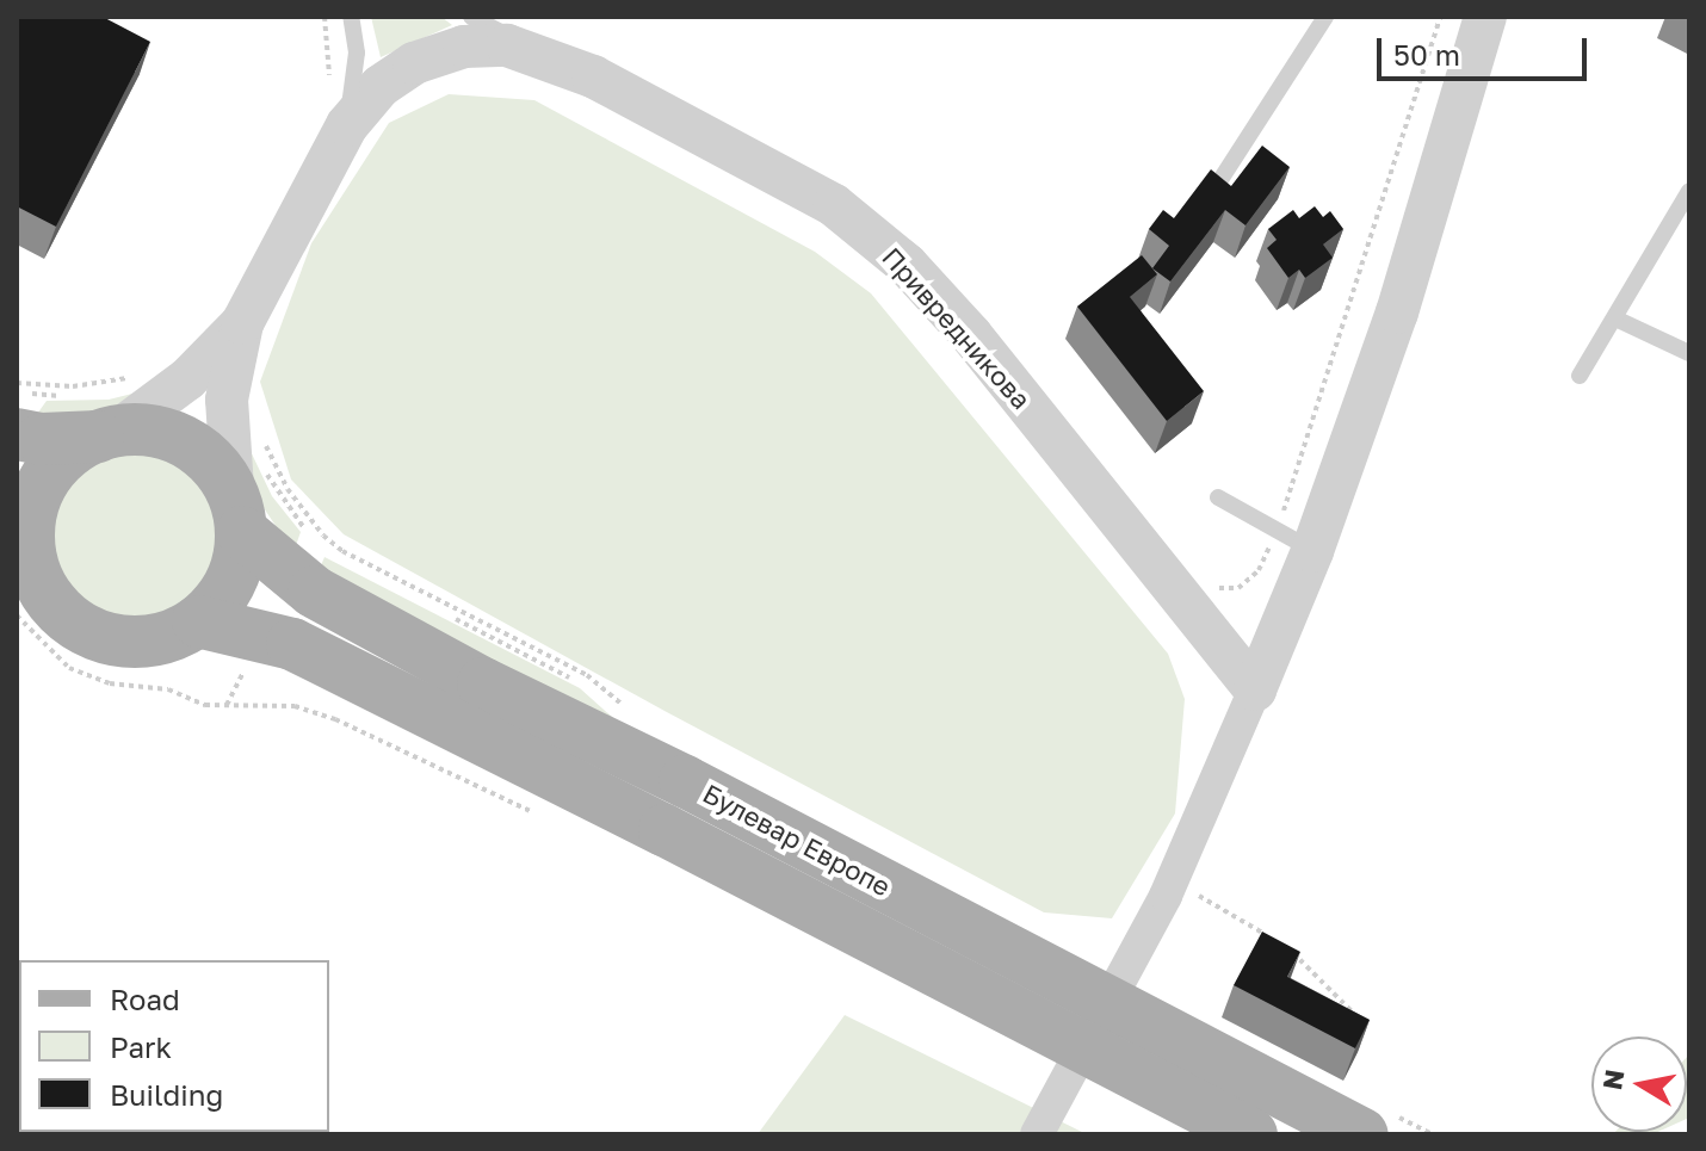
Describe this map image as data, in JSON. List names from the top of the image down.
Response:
{
  "streets": {
    "main road": ["Булевар Европе"],
    "street": ["Привредникова"]
  },
  "legend": ["Road", "Park", "Building"],
  "scale_bar": "50 m",
  "north": "left"
}
